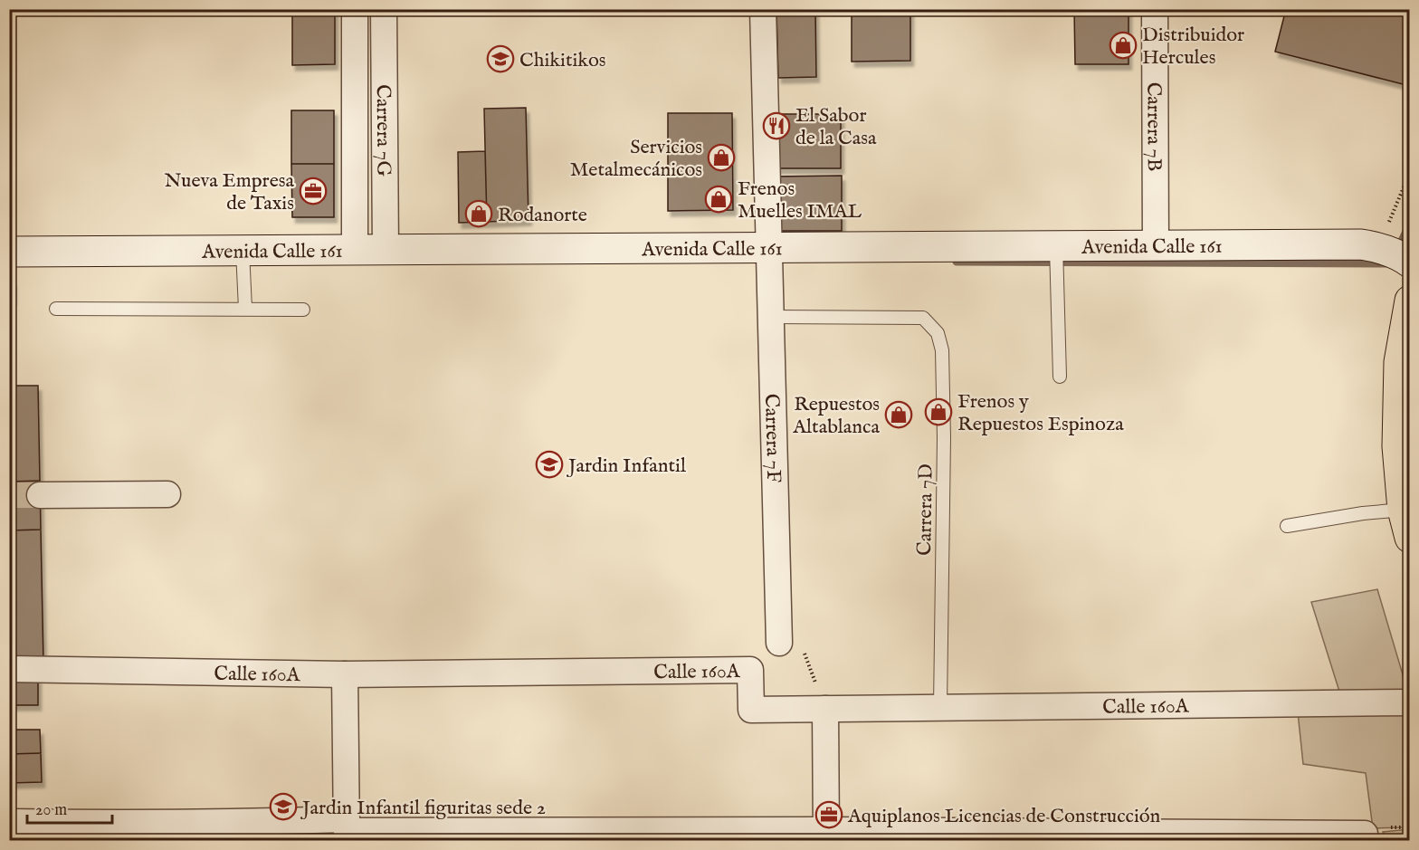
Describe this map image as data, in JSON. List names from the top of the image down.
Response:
{
  "streets": {
    "main road": ["Avenida Calle 161"],
    "street": [
      "Carrera 7B",
      "Carrera 7G",
      "Carrera 7F",
      "Calle 160A"
    ],
    "lane": ["Carrera 7D"]
  },
  "crossings": [
    ["Carrera 7B", "Avenida Calle 161"],
    ["Carrera 7G", "Avenida Calle 161"],
    ["Avenida Calle 161", "Carrera 7F"],
    ["Carrera 7F", "Carrera 7D"],
    ["Carrera 7D", "Calle 160A"]
  ],
  "places": {
    "shop": [
      "Distribuidor Hercules",
      "Servicios Metalmecánicos",
      "Frenos Muelles IMAL",
      "Rodanorte",
      "Frenos y Repuestos Espinoza",
      "Repuestos Altablanca"
    ],
    "school or university": ["Chikitikos", "Jardin Infantil", "Jardin Infantil figuritas sede 2"],
    "restaurant": ["El Sabor de la Casa"],
    "office": ["Nueva Empresa de Taxis", "Aquiplanos Licencias de Construcción"]
  },
  "scale_bar": "20 m"
}
